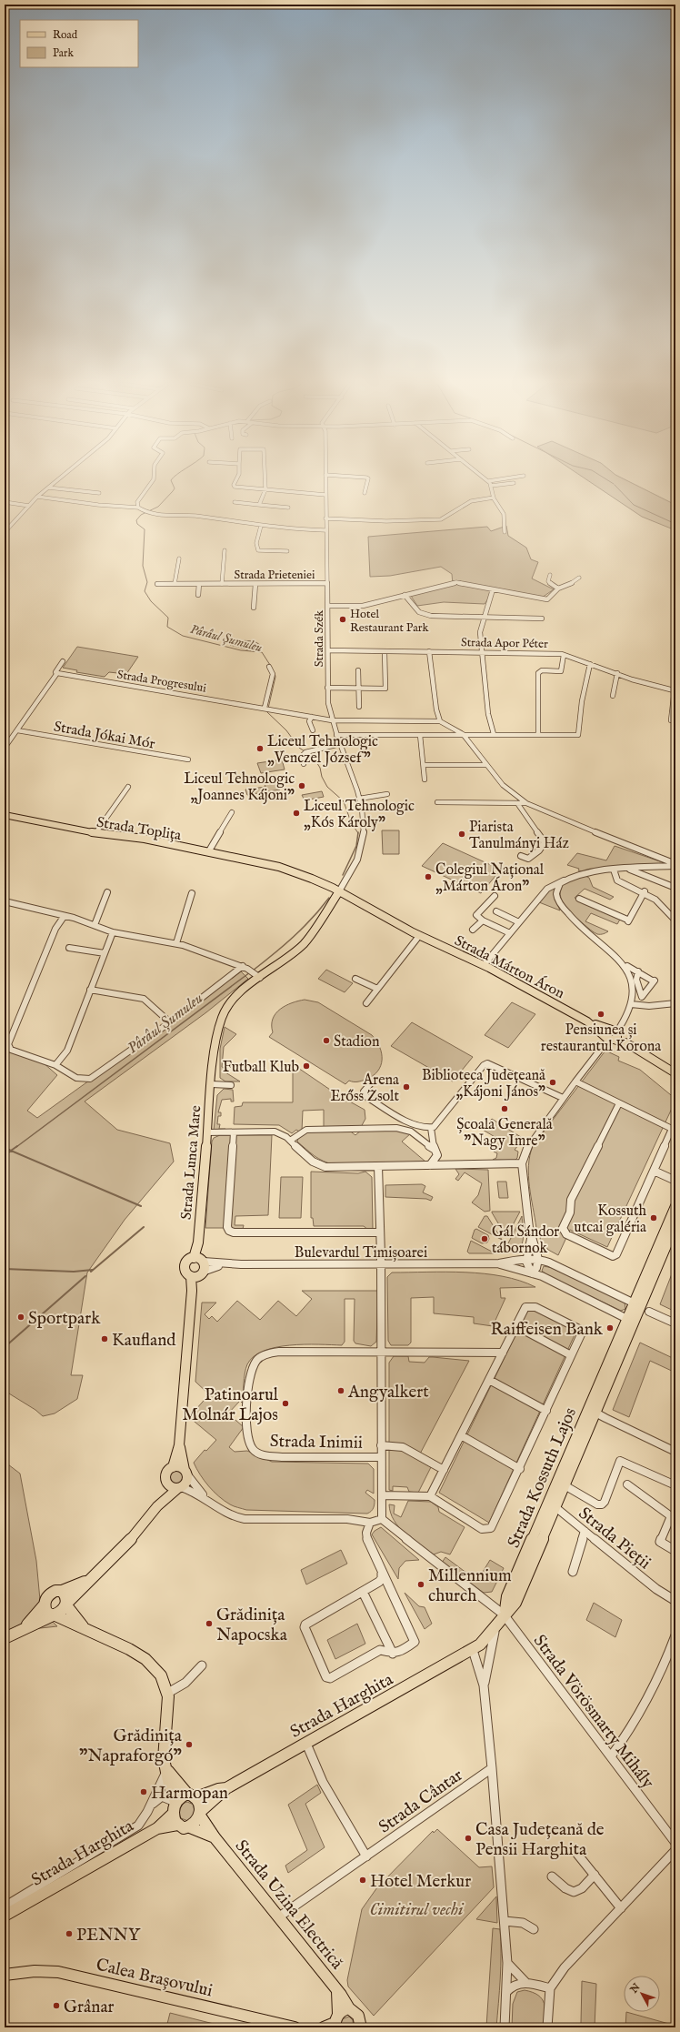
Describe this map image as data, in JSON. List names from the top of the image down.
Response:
{
  "streets": {
    "main road": [
      "Strada Toplița",
      "Strada Márton Áron",
      "Strada Lunca Mare",
      "Strada Kossuth Lajos",
      "Strada Harghita",
      "Strada Uzina Electrică",
      "Calea Brașovului"
    ],
    "street": [
      "Strada Prieteniei",
      "Strada Szék",
      "Strada Apor Péter",
      "Strada Progresului",
      "Strada Jókai Mór",
      "Bulevardul Timișoarei",
      "Strada Inimii",
      "Strada Pieții",
      "Strada Vörösmarty Mihály",
      "Strada Cântar"
    ]
  },
  "crossings": [
    ["Strada Prieteniei", "Strada Szék"],
    ["Strada Szék", "Strada Apor Péter"],
    ["Strada Szék", "Strada Progresului"],
    ["Strada Szék", "Strada Toplița"],
    ["Strada Szék", "Strada Márton Áron"],
    ["Strada Szék", "Strada Lunca Mare"],
    ["Strada Toplița", "Strada Márton Áron"],
    ["Strada Toplița", "Strada Lunca Mare"],
    ["Strada Márton Áron", "Strada Lunca Mare"],
    ["Strada Lunca Mare", "Bulevardul Timișoarei"],
    ["Bulevardul Timișoarei", "Strada Inimii"],
    ["Bulevardul Timișoarei", "Strada Kossuth Lajos"],
    ["Strada Kossuth Lajos", "Strada Pieții"],
    ["Strada Kossuth Lajos", "Strada Harghita"],
    ["Strada Kossuth Lajos", "Strada Vörösmarty Mihály"],
    ["Strada Kossuth Lajos", "Strada Cântar"],
    ["Strada Harghita", "Strada Uzina Electrică"],
    ["Strada Cântar", "Strada Uzina Electrică"]
  ],
  "water": ["Pârâul Șumuleu"],
  "parks": ["Cimitirul vechi"],
  "places": [
    "Hotel Restaurant Park",
    "Liceul Tehnologic „Venczel József”",
    "Liceul Tehnologic „Joannes Kájoni”",
    "Liceul Tehnologic „Kós Károly”",
    "Piarista Tanulmányi Ház",
    "Colegiul Național „Márton Áron”",
    "Pensiunea și restaurantul Korona",
    "Stadion",
    "Futball Klub",
    "Biblioteca Județeană „Kájoni János”",
    "Arena Erőss Zsolt",
    "Școala Generală \"Nagy Imre\"",
    "Kossuth utcai galéria",
    "Gál Sándor tábornok",
    "Sportpark",
    "Raiffeisen Bank",
    "Kaufland",
    "Angyalkert",
    "Patinoarul Molnár Lajos",
    "Millennium church",
    "Grădiniţa Napocska",
    "Grădinița \"Napraforgó\"",
    "Harmopan",
    "Casa Județeană de Pensii Harghita",
    "Hotel Merkur",
    "PENNY",
    "Grânar"
  ],
  "legend": ["Road", "Park"],
  "north": "top left"
}
